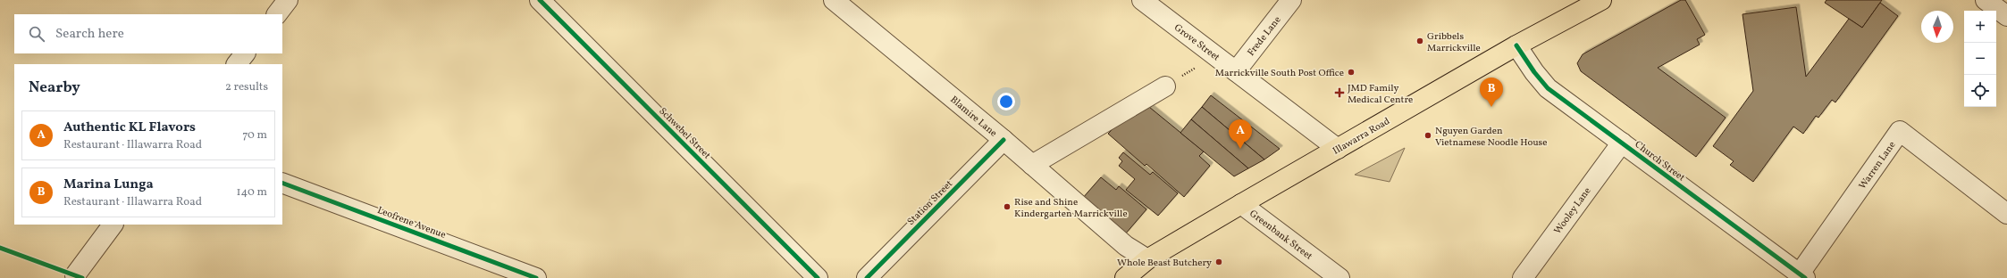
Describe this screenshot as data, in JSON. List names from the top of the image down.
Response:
{
  "streets": {
    "main road": ["Illawarra Road"],
    "street": [
      "Frede Lane",
      "Grove Street",
      "Blamire Lane",
      "Schwebel Street",
      "Church Street",
      "Warren Lane",
      "Station Street",
      "Wooley Lane",
      "Leofrene Avenue",
      "Greenbank Street"
    ]
  },
  "crossings": [
    ["Frede Lane", "Grove Street"],
    ["Grove Street", "Illawarra Road"],
    ["Blamire Lane", "Illawarra Road"],
    ["Blamire Lane", "Station Street"],
    ["Illawarra Road", "Church Street"],
    ["Illawarra Road", "Greenbank Street"],
    ["Church Street", "Warren Lane"],
    ["Church Street", "Wooley Lane"]
  ],
  "places": {
    "other": [
      "Gribbels Marrickville",
      "Marrickville South Post Office",
      "Nguyen Garden Vietnamese Noodle House",
      "Rise and Shine Kindergarten Marrickville",
      "Whole Beast Butchery"
    ],
    "health": ["JMD Family Medical Centre"]
  },
  "north": "bottom",
  "page": {
    "map_buttons": ["+", "−"],
    "search": "Search here",
    "heading": ["Nearby", "2 results"],
    "pins": ["B", "A"],
    "list": [
      {
        "mark": "A",
        "name": "Authentic KL Flavors",
        "note": "Restaurant · Illawarra Road",
        "value": "70 m"
      },
      {
        "mark": "B",
        "name": "Marina Lunga",
        "note": "Restaurant · Illawarra Road",
        "value": "140 m"
      }
    ]
  }
}
